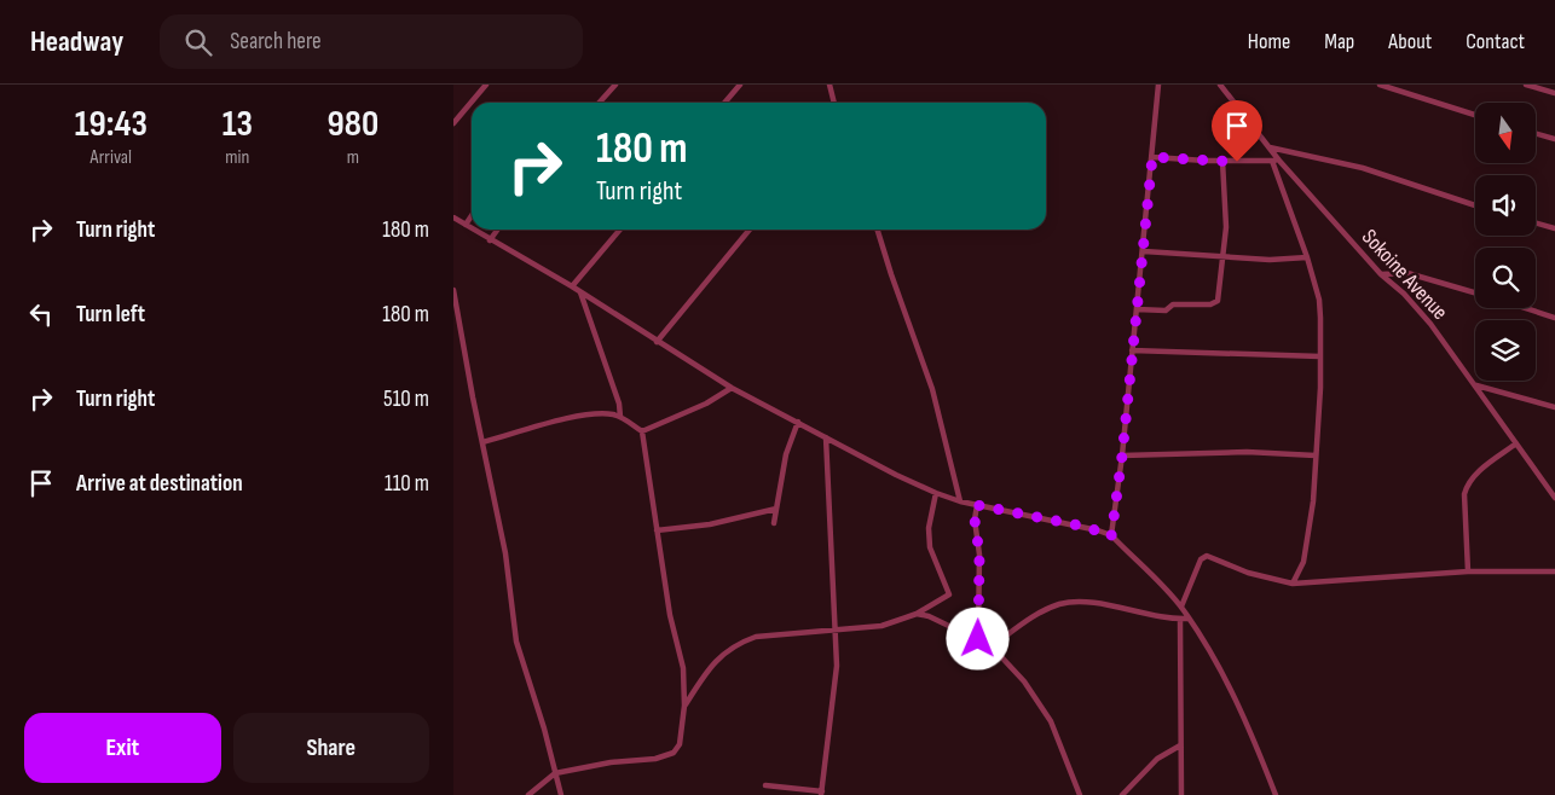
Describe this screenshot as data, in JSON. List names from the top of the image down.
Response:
{
  "streets": {
    "street": ["Sokoine Avenue"]
  },
  "north": "bottom",
  "page": {
    "header": "Headway",
    "search": "Search here",
    "nav": [
      "Home",
      "Map",
      "About",
      "Contact"
    ],
    "eta": [
      "19:43",
      "Arrival",
      "13",
      "min",
      "980",
      "m"
    ],
    "turn": ["180 m", "Turn right"],
    "list": [
      {
        "name": "Turn right",
        "value": "180 m"
      },
      {
        "name": "Turn left",
        "value": "180 m"
      },
      {
        "name": "Turn right",
        "value": "510 m"
      },
      {
        "name": "Arrive at destination",
        "value": "110 m"
      }
    ],
    "buttons": ["Exit", "Share"]
  }
}
